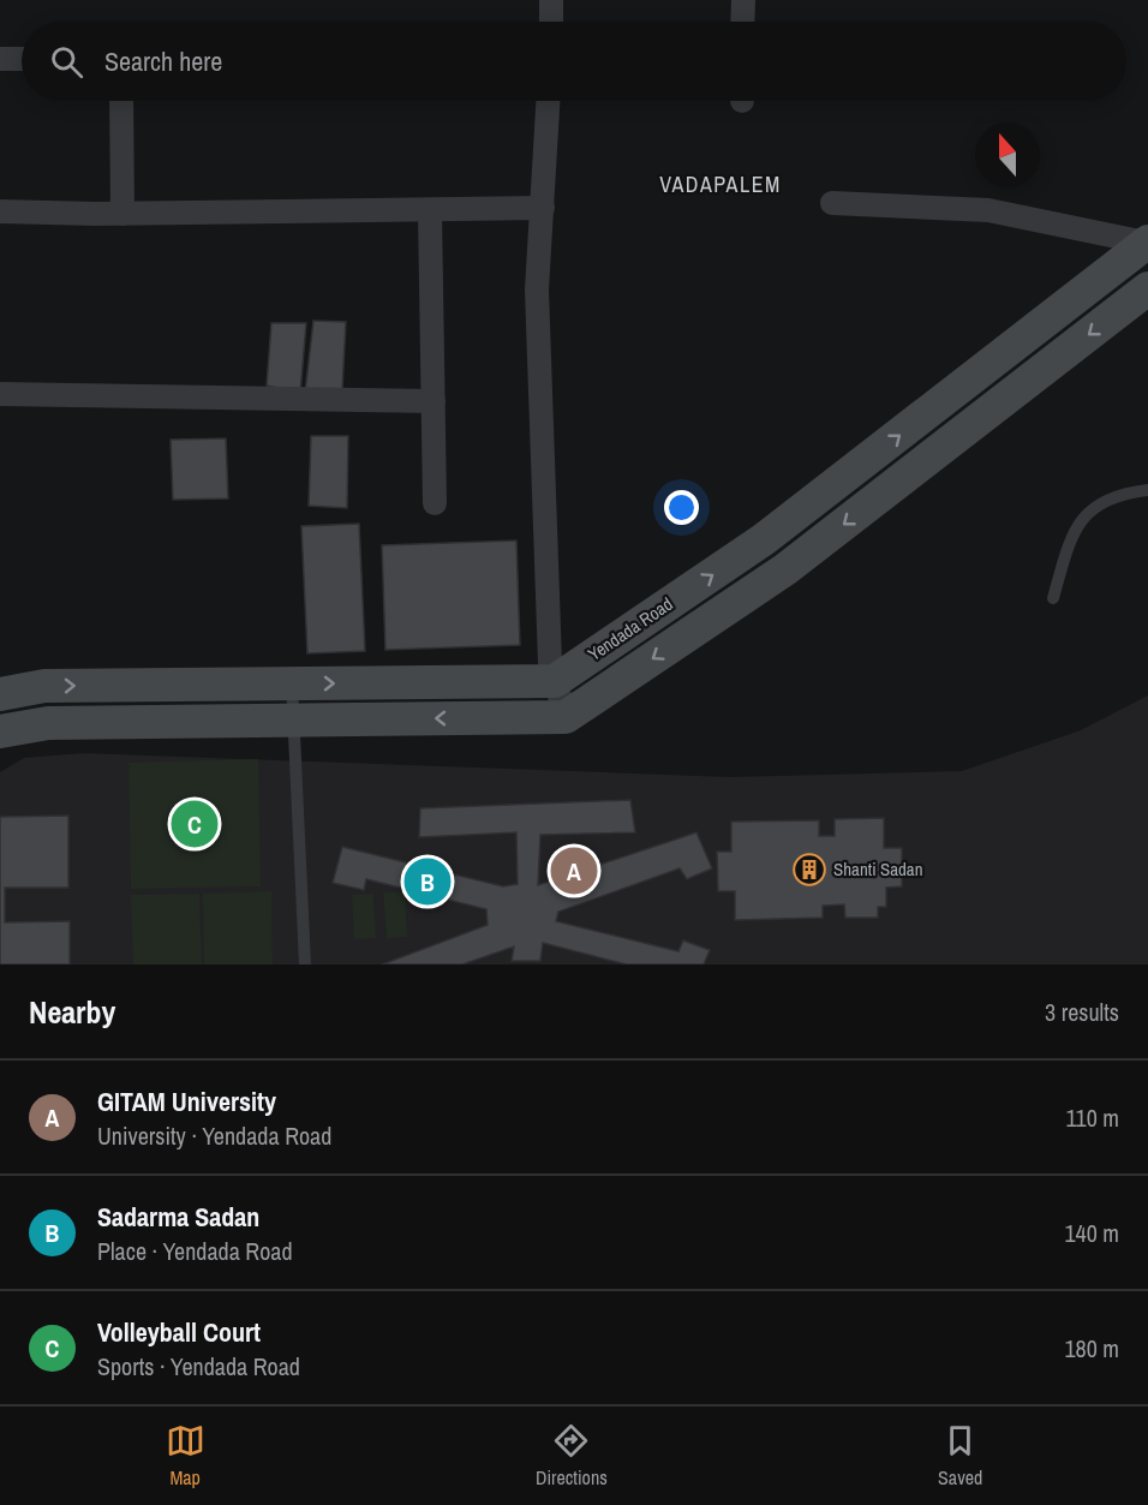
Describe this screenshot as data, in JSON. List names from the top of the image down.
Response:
{
  "streets": {
    "main road": ["Yendada Road"]
  },
  "districts": ["VADAPALEM"],
  "places": {
    "building": ["Shanti Sadan"]
  },
  "north": "top",
  "page": {
    "search": "Search here",
    "pins": ["C", "A", "B"],
    "heading": ["Nearby", "3 results"],
    "list": [
      {
        "mark": "A",
        "name": "GITAM University",
        "note": "University · Yendada Road",
        "value": "110 m"
      },
      {
        "mark": "B",
        "name": "Sadarma Sadan",
        "note": "Place · Yendada Road",
        "value": "140 m"
      },
      {
        "mark": "C",
        "name": "Volleyball Court",
        "note": "Sports · Yendada Road",
        "value": "180 m"
      }
    ],
    "nav": ["Map", "Directions", "Saved"]
  }
}
